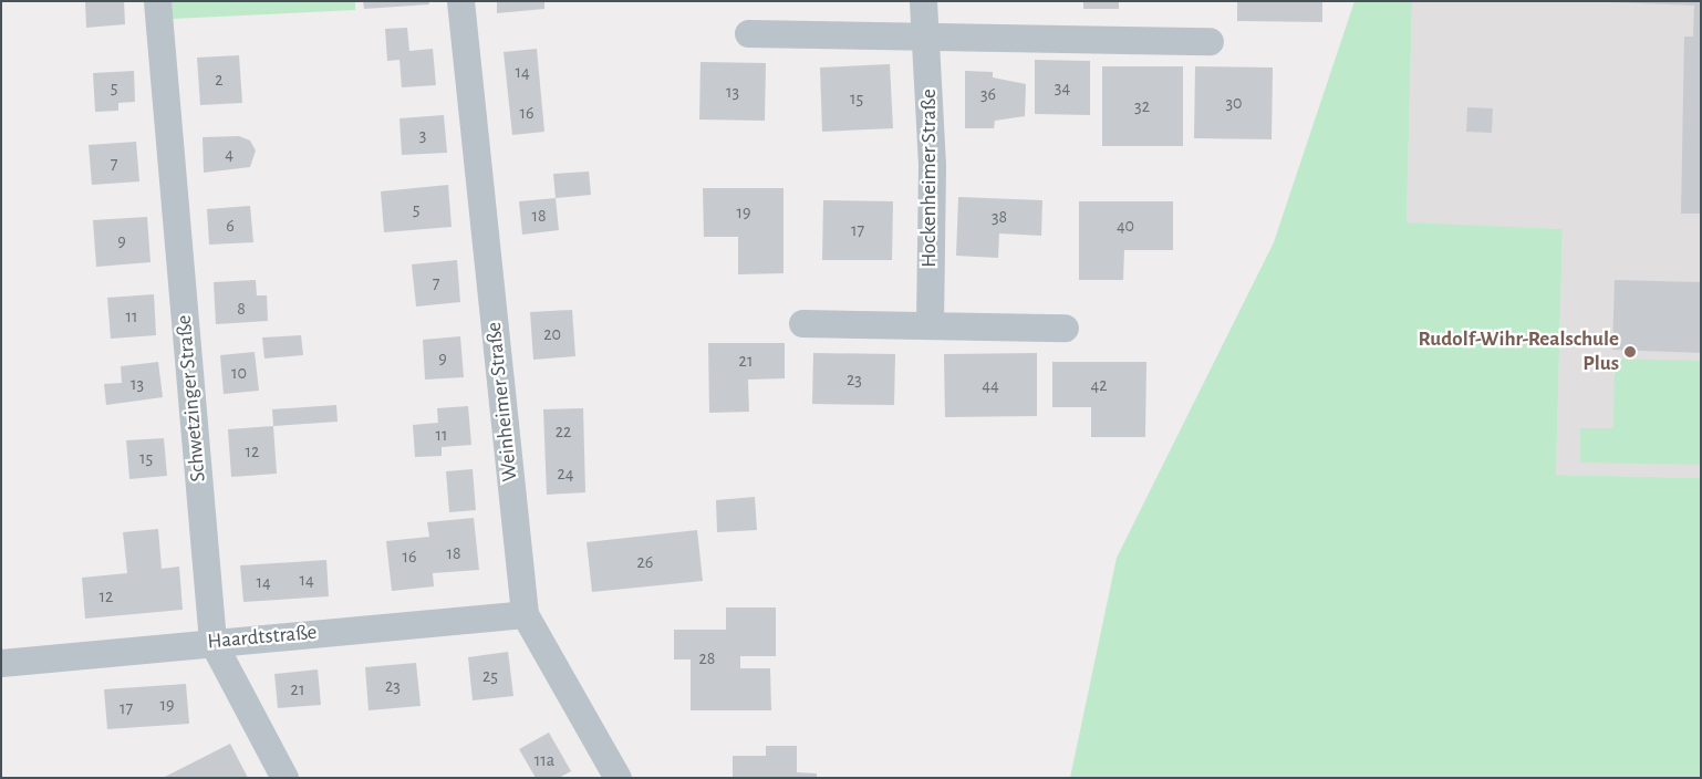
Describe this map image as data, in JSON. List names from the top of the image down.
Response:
{
  "streets": {
    "street": [
      "Hockenheimer Straße",
      "Schwetzinger Straße",
      "Weinheimer Straße",
      "Haardtstraße"
    ]
  },
  "crossings": [
    ["Schwetzinger Straße", "Haardtstraße"],
    ["Weinheimer Straße", "Haardtstraße"]
  ],
  "places": ["Rudolf-Wihr-Realschule Plus"],
  "house_numbers": [
    "14",
    "2",
    "5",
    "34",
    "13",
    "36",
    "15",
    "30",
    "32",
    "16",
    "3",
    "4",
    "7",
    "5",
    "19",
    "18",
    "38",
    "6",
    "40",
    "17",
    "9",
    "7",
    "8",
    "11",
    "20",
    "9",
    "21",
    "10",
    "23",
    "13",
    "44",
    "42",
    "22",
    "11",
    "12",
    "15",
    "24",
    "18",
    "16",
    "26",
    "14",
    "14",
    "12",
    "28",
    "25",
    "23",
    "21",
    "19",
    "17",
    "11a"
  ]
}
